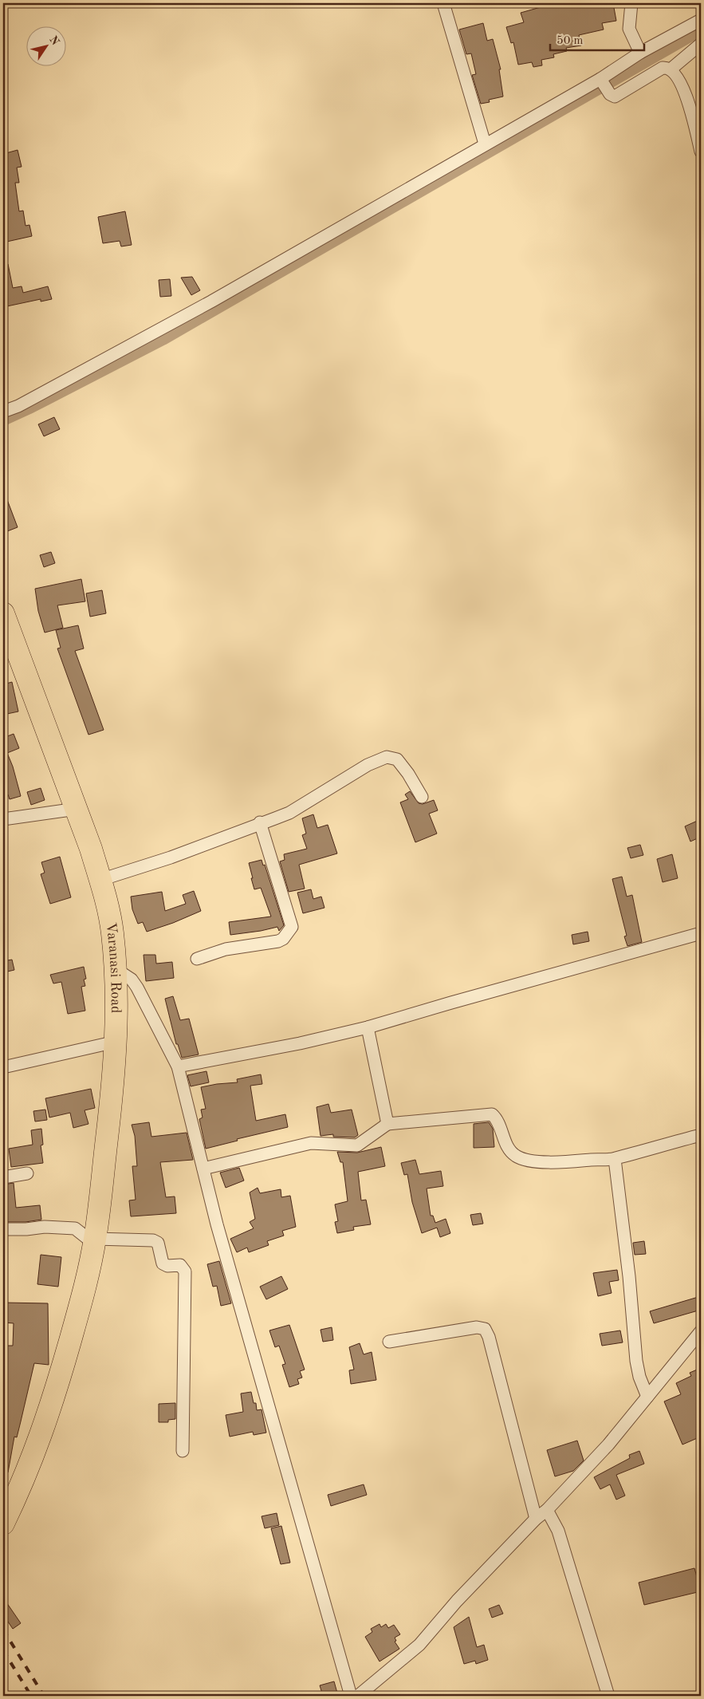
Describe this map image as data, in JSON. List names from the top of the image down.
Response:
{
  "streets": {
    "highway": ["Varanasi Road"]
  },
  "scale_bar": "50 m",
  "north": "top right"
}
